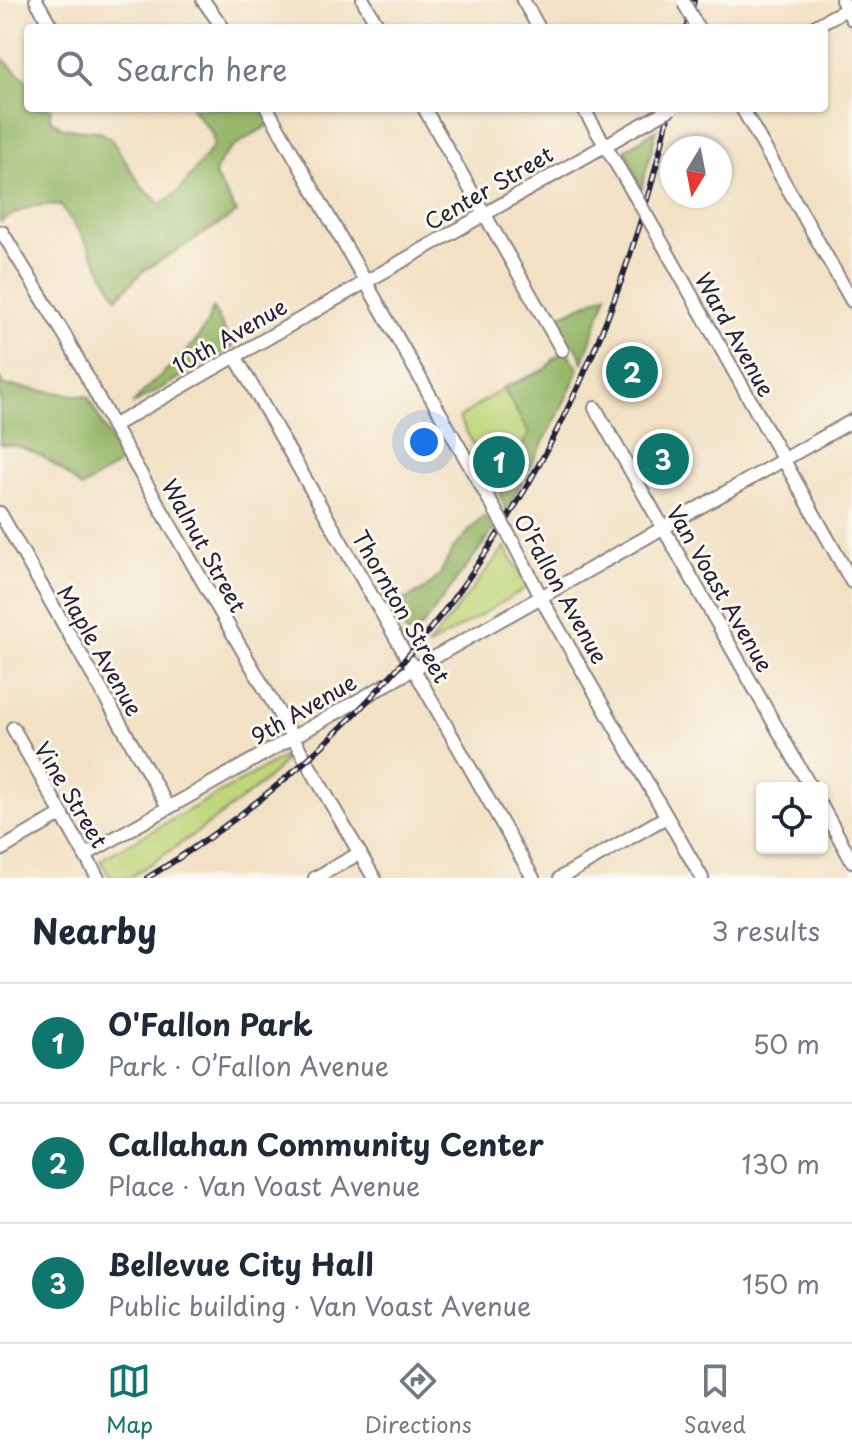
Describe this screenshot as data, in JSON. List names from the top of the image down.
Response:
{
  "streets": {
    "street": [
      "Center Street",
      "Ward Avenue",
      "10th Avenue",
      "Walnut Street",
      "O’Fallon Avenue",
      "Van Voast Avenue",
      "Thornton Street",
      "Maple Avenue",
      "9th Avenue",
      "Vine Street"
    ]
  },
  "crossings": [
    ["Center Street", "Ward Avenue"],
    ["Center Street", "10th Avenue"],
    ["Center Street", "O’Fallon Avenue"],
    ["Ward Avenue", "9th Avenue"],
    ["10th Avenue", "Walnut Street"],
    ["10th Avenue", "O’Fallon Avenue"],
    ["10th Avenue", "Thornton Street"],
    ["Walnut Street", "9th Avenue"],
    ["O’Fallon Avenue", "9th Avenue"],
    ["Van Voast Avenue", "9th Avenue"],
    ["Thornton Street", "9th Avenue"],
    ["Maple Avenue", "9th Avenue"],
    ["9th Avenue", "Vine Street"]
  ],
  "north": "bottom",
  "page": {
    "search": "Search here",
    "pins": ["2", "3", "1"],
    "heading": ["Nearby", "3 results"],
    "list": [
      {
        "mark": "1",
        "name": "O'Fallon Park",
        "note": "Park · O’Fallon Avenue",
        "value": "50 m"
      },
      {
        "mark": "2",
        "name": "Callahan Community Center",
        "note": "Place · Van Voast Avenue",
        "value": "130 m"
      },
      {
        "mark": "3",
        "name": "Bellevue City Hall",
        "note": "Public building · Van Voast Avenue",
        "value": "150 m"
      }
    ],
    "nav": ["Map", "Directions", "Saved"]
  }
}
